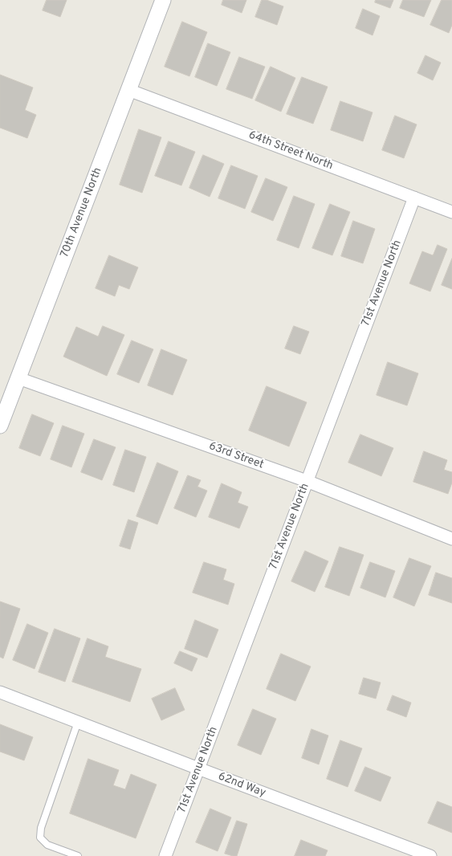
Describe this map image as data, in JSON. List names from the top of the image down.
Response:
{
  "streets": {
    "street": [
      "64th Street North",
      "70th Avenue North",
      "71st Avenue North",
      "63rd Street",
      "62nd Way"
    ]
  },
  "crossings": [
    ["64th Street North", "70th Avenue North"],
    ["64th Street North", "71st Avenue North"],
    ["70th Avenue North", "63rd Street"],
    ["71st Avenue North", "63rd Street"],
    ["71st Avenue North", "62nd Way"]
  ]
}
